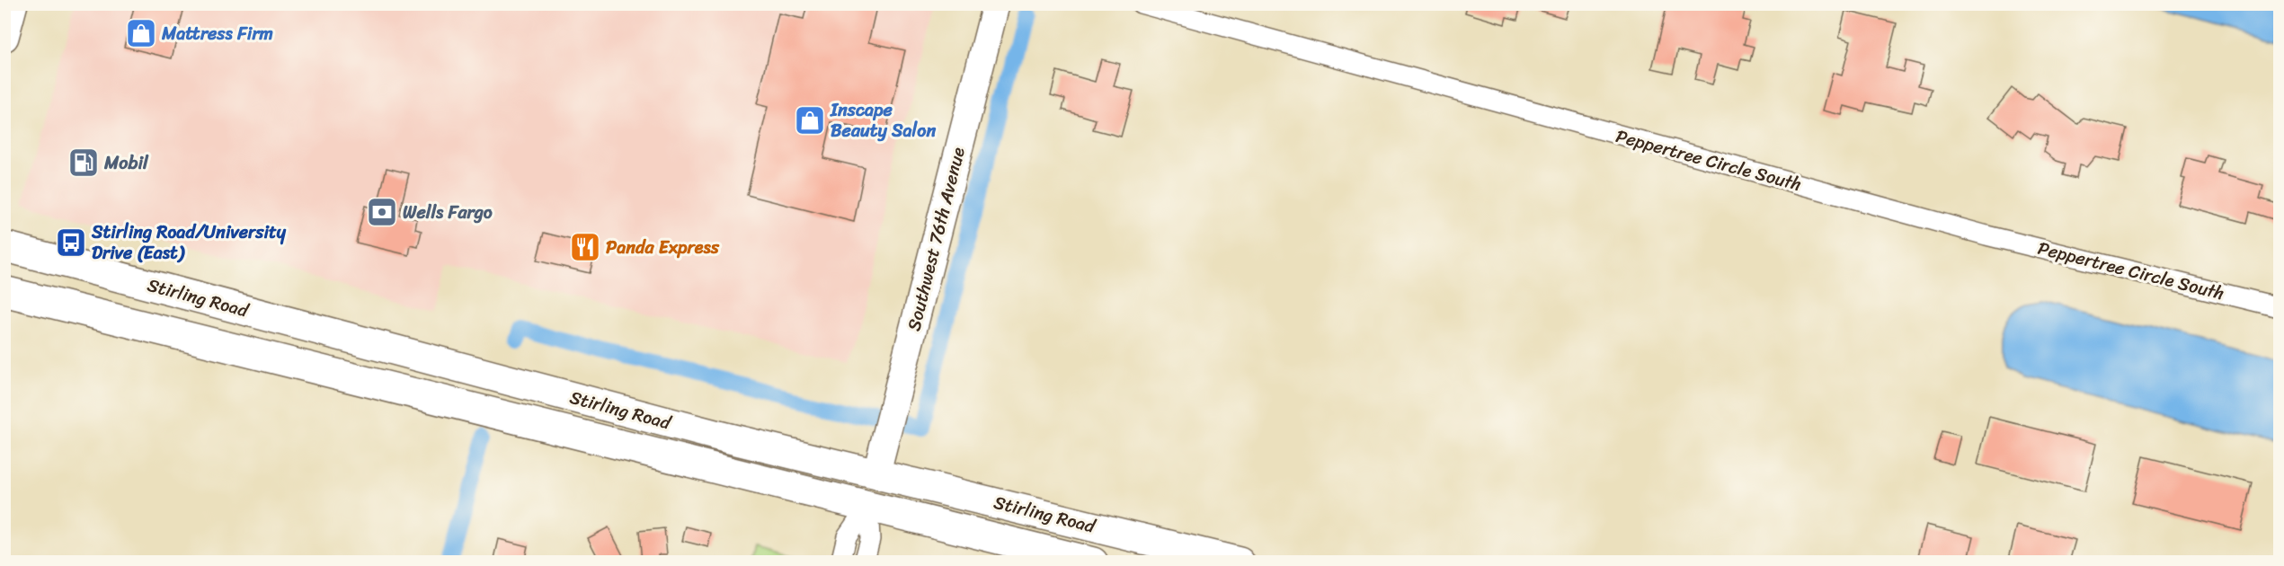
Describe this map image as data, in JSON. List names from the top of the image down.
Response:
{
  "streets": {
    "main road": ["Stirling Road"],
    "street": ["Peppertree Circle South", "Southwest 76th Avenue"]
  },
  "crossings": [
    ["Southwest 76th Avenue", "Stirling Road"]
  ],
  "places": {
    "shop": ["Mattress Firm", "Inscape Beauty Salon"],
    "fuel station": ["Mobil"],
    "bank": ["Wells Fargo"],
    "bus stop": ["Stirling Road/University Drive (East)"],
    "restaurant": ["Panda Express"]
  }
}
